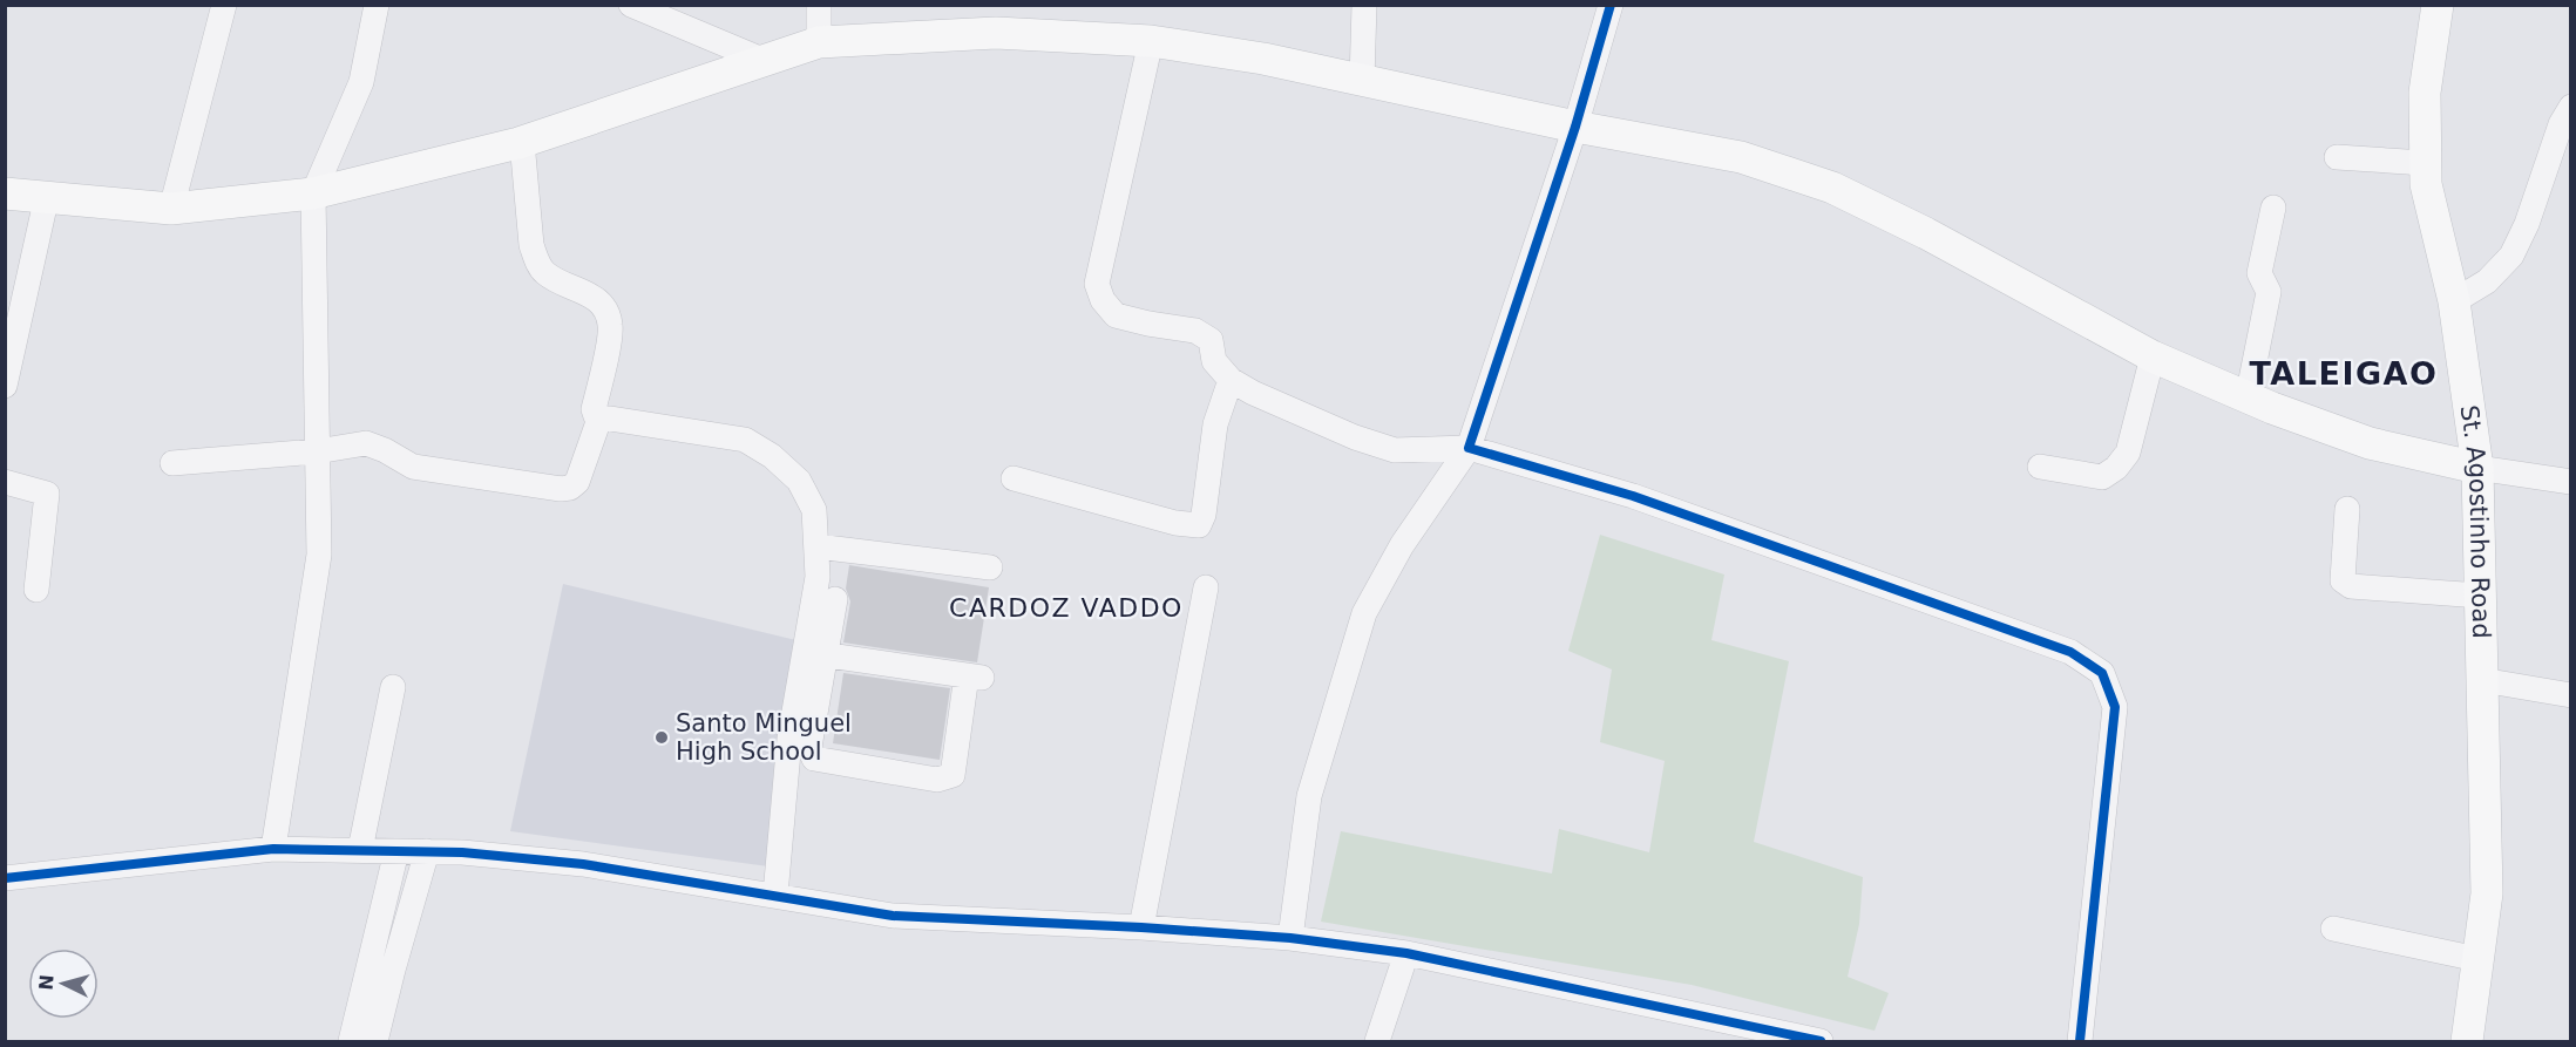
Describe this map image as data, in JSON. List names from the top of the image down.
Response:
{
  "streets": {
    "main road": ["St. Agostinho Road"]
  },
  "districts": ["TALEIGAO", "CARDOZ VADDO"],
  "places": ["Santo Minguel High School"],
  "north": "left"
}
